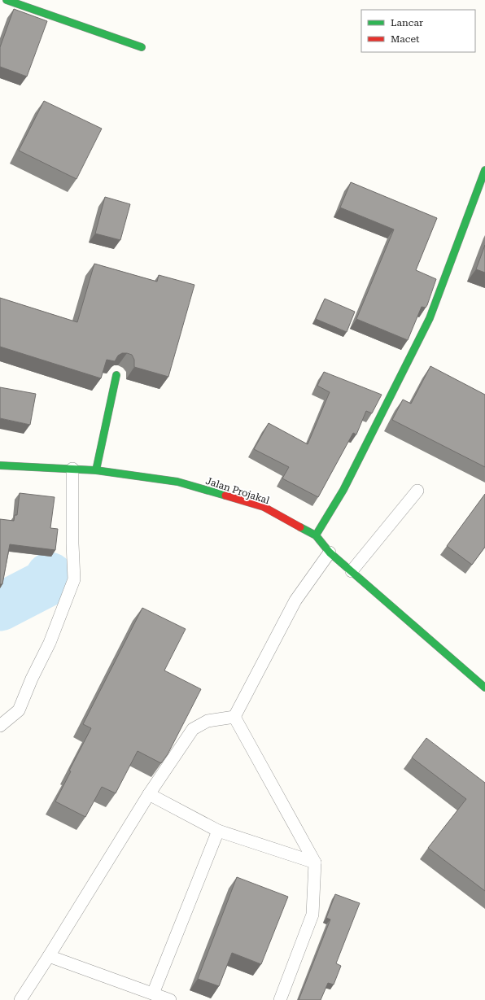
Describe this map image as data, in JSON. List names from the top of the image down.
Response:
{
  "streets": {
    "street": ["Jalan Projakal"]
  },
  "legend": ["Lancar", "Macet"]
}
